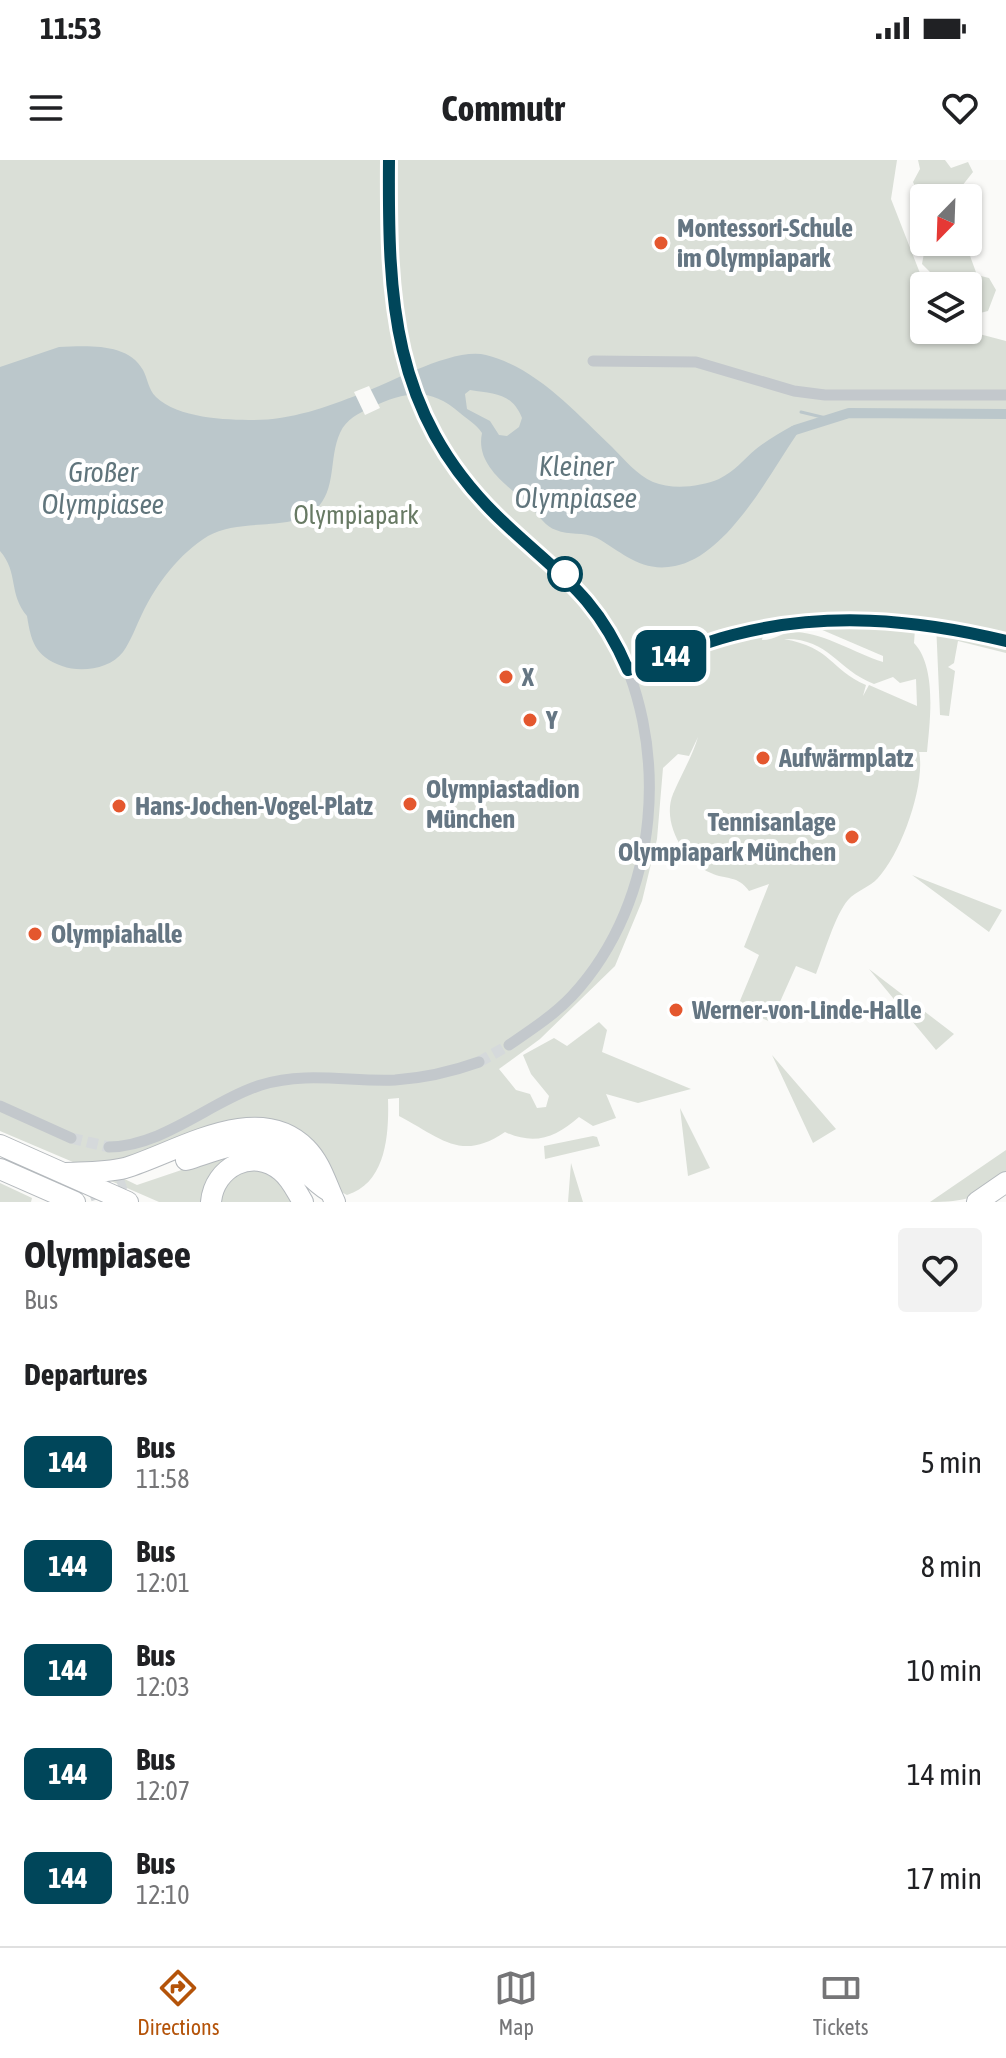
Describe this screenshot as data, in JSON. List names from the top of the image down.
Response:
{
  "water": ["Kleiner Olympiasee", "Großer Olympiasee"],
  "parks": ["Olympiapark"],
  "places": [
    "Montessori-Schule im Olympiapark",
    "X",
    "Y",
    "Aufwärmplatz",
    "Olympiastadion München",
    "Hans-Jochen-Vogel-Platz",
    "Tennisanlage Olympiapark München",
    "Olympiahalle",
    "Werner-von-Linde-Halle"
  ],
  "lines": ["bus line 144"],
  "north": "bottom left",
  "page": {
    "status": "11:53",
    "header": "Commutr",
    "on_map": "144",
    "heading": [
      ["Olympiasee", "Bus"],
      "Departures"
    ],
    "list": [
      {
        "mark": "144",
        "name": "Bus",
        "note": "11:58",
        "value": "5 min"
      },
      {
        "mark": "144",
        "name": "Bus",
        "note": "12:01",
        "value": "8 min"
      },
      {
        "mark": "144",
        "name": "Bus",
        "note": "12:03",
        "value": "10 min"
      },
      {
        "mark": "144",
        "name": "Bus",
        "note": "12:07",
        "value": "14 min"
      },
      {
        "mark": "144",
        "name": "Bus",
        "note": "12:10",
        "value": "17 min"
      }
    ],
    "tabs": ["Directions", "Map", "Tickets"]
  }
}
